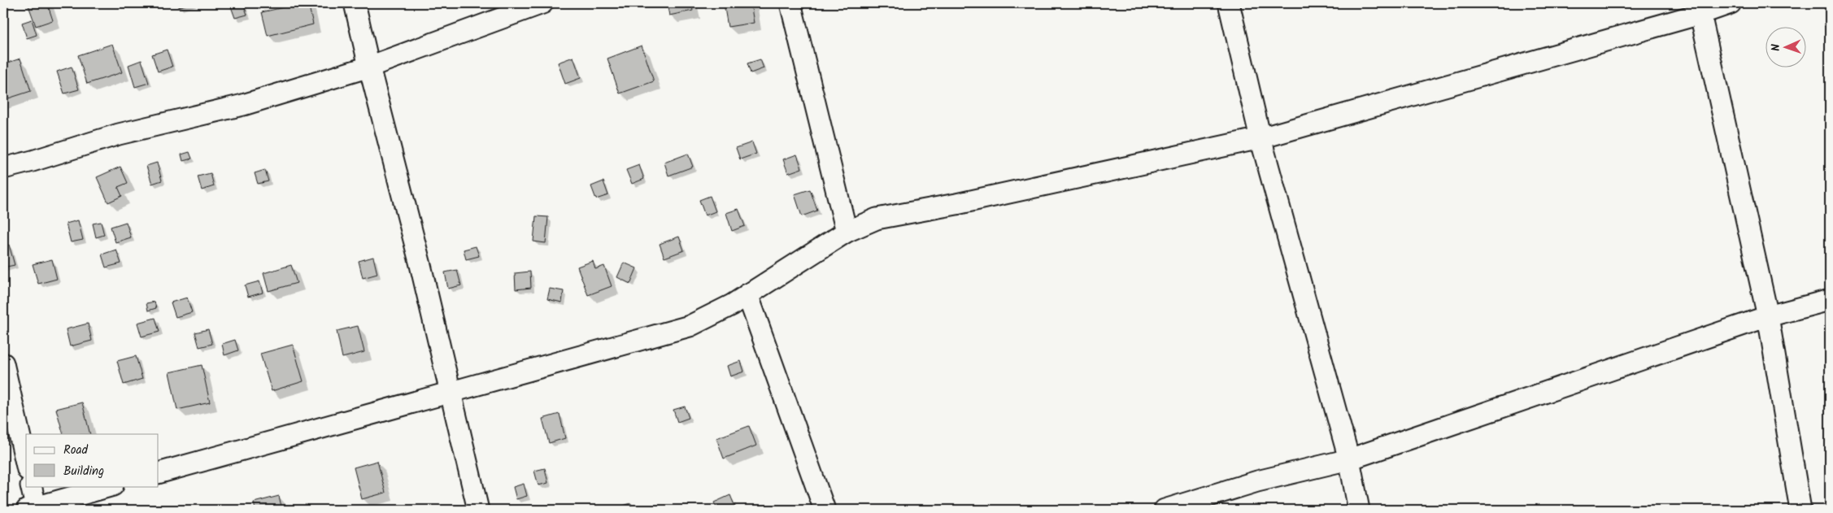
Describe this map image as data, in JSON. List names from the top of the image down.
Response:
{
  "legend": ["Road", "Building"],
  "north": "left"
}
